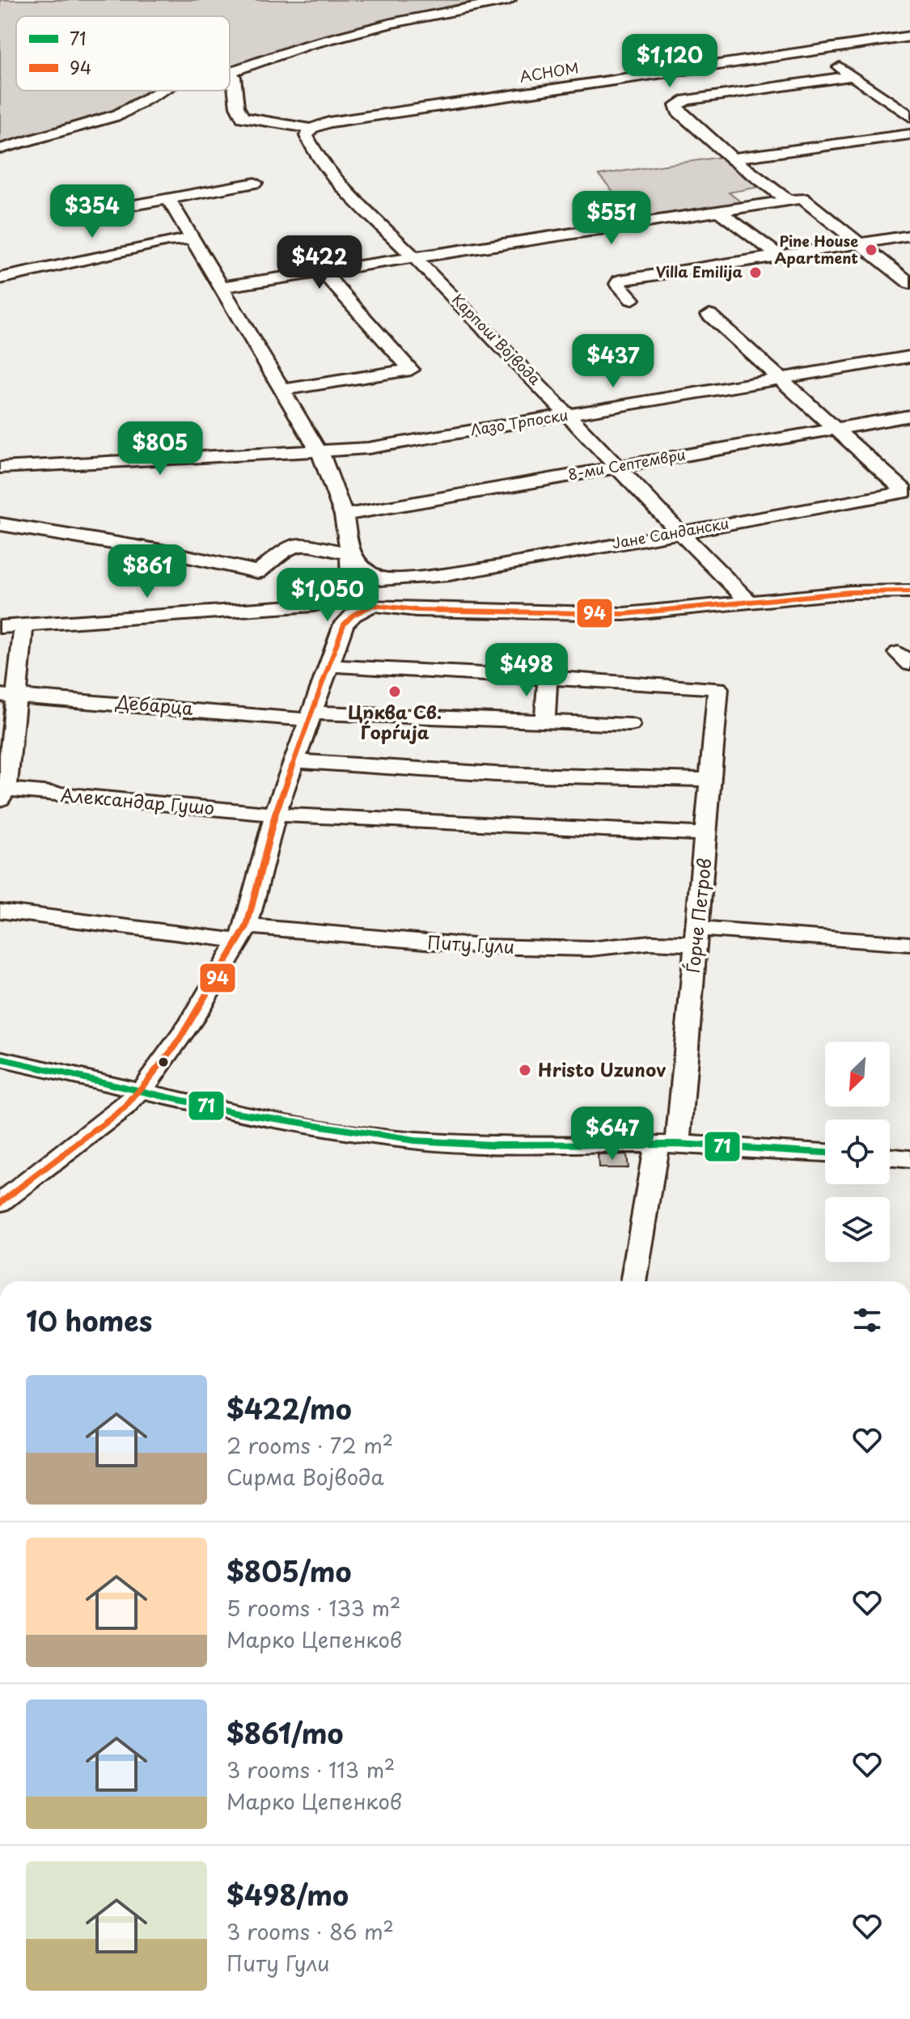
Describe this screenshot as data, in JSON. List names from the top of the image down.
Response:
{
  "streets": {
    "street": [
      "АСНОМ",
      "Карпош Војвода",
      "Лазо Трпоски",
      "8-ми Септември",
      "Јане Сандански",
      "Дебарца",
      "Александар Гушо",
      "Ѓорче Петров",
      "Питу Гули"
    ]
  },
  "crossings": [
    ["АСНОМ", "Карпош Војвода"],
    ["Карпош Војвода", "Лазо Трпоски"],
    ["Карпош Војвода", "8-ми Септември"],
    ["Карпош Војвода", "Јане Сандански"],
    ["Ѓорче Петров", "Питу Гули"]
  ],
  "places": [
    "Pine House Apartment",
    "Villa Emilija",
    "Црква Св. Ѓoрѓијa",
    "Hristo Uzunov"
  ],
  "lines": ["transit line 94", "transit line 71"],
  "legend": ["71", "94"],
  "north": "bottom left",
  "page": {
    "price": [
      "$1,120",
      "$354",
      "$551",
      "$422",
      "$437",
      "$805",
      "$861",
      "$1,050",
      "$498",
      "$647"
    ],
    "heading": "10 homes",
    "list": [
      {
        "name": "$422/mo",
        "note": "2 rooms · 72 m² · Сирма Војвода"
      },
      {
        "name": "$805/mo",
        "note": "5 rooms · 133 m² · Марко Цепенков"
      },
      {
        "name": "$861/mo",
        "note": "3 rooms · 113 m² · Марко Цепенков"
      },
      {
        "name": "$498/mo",
        "note": "3 rooms · 86 m² · Питу Гули"
      }
    ]
  }
}
